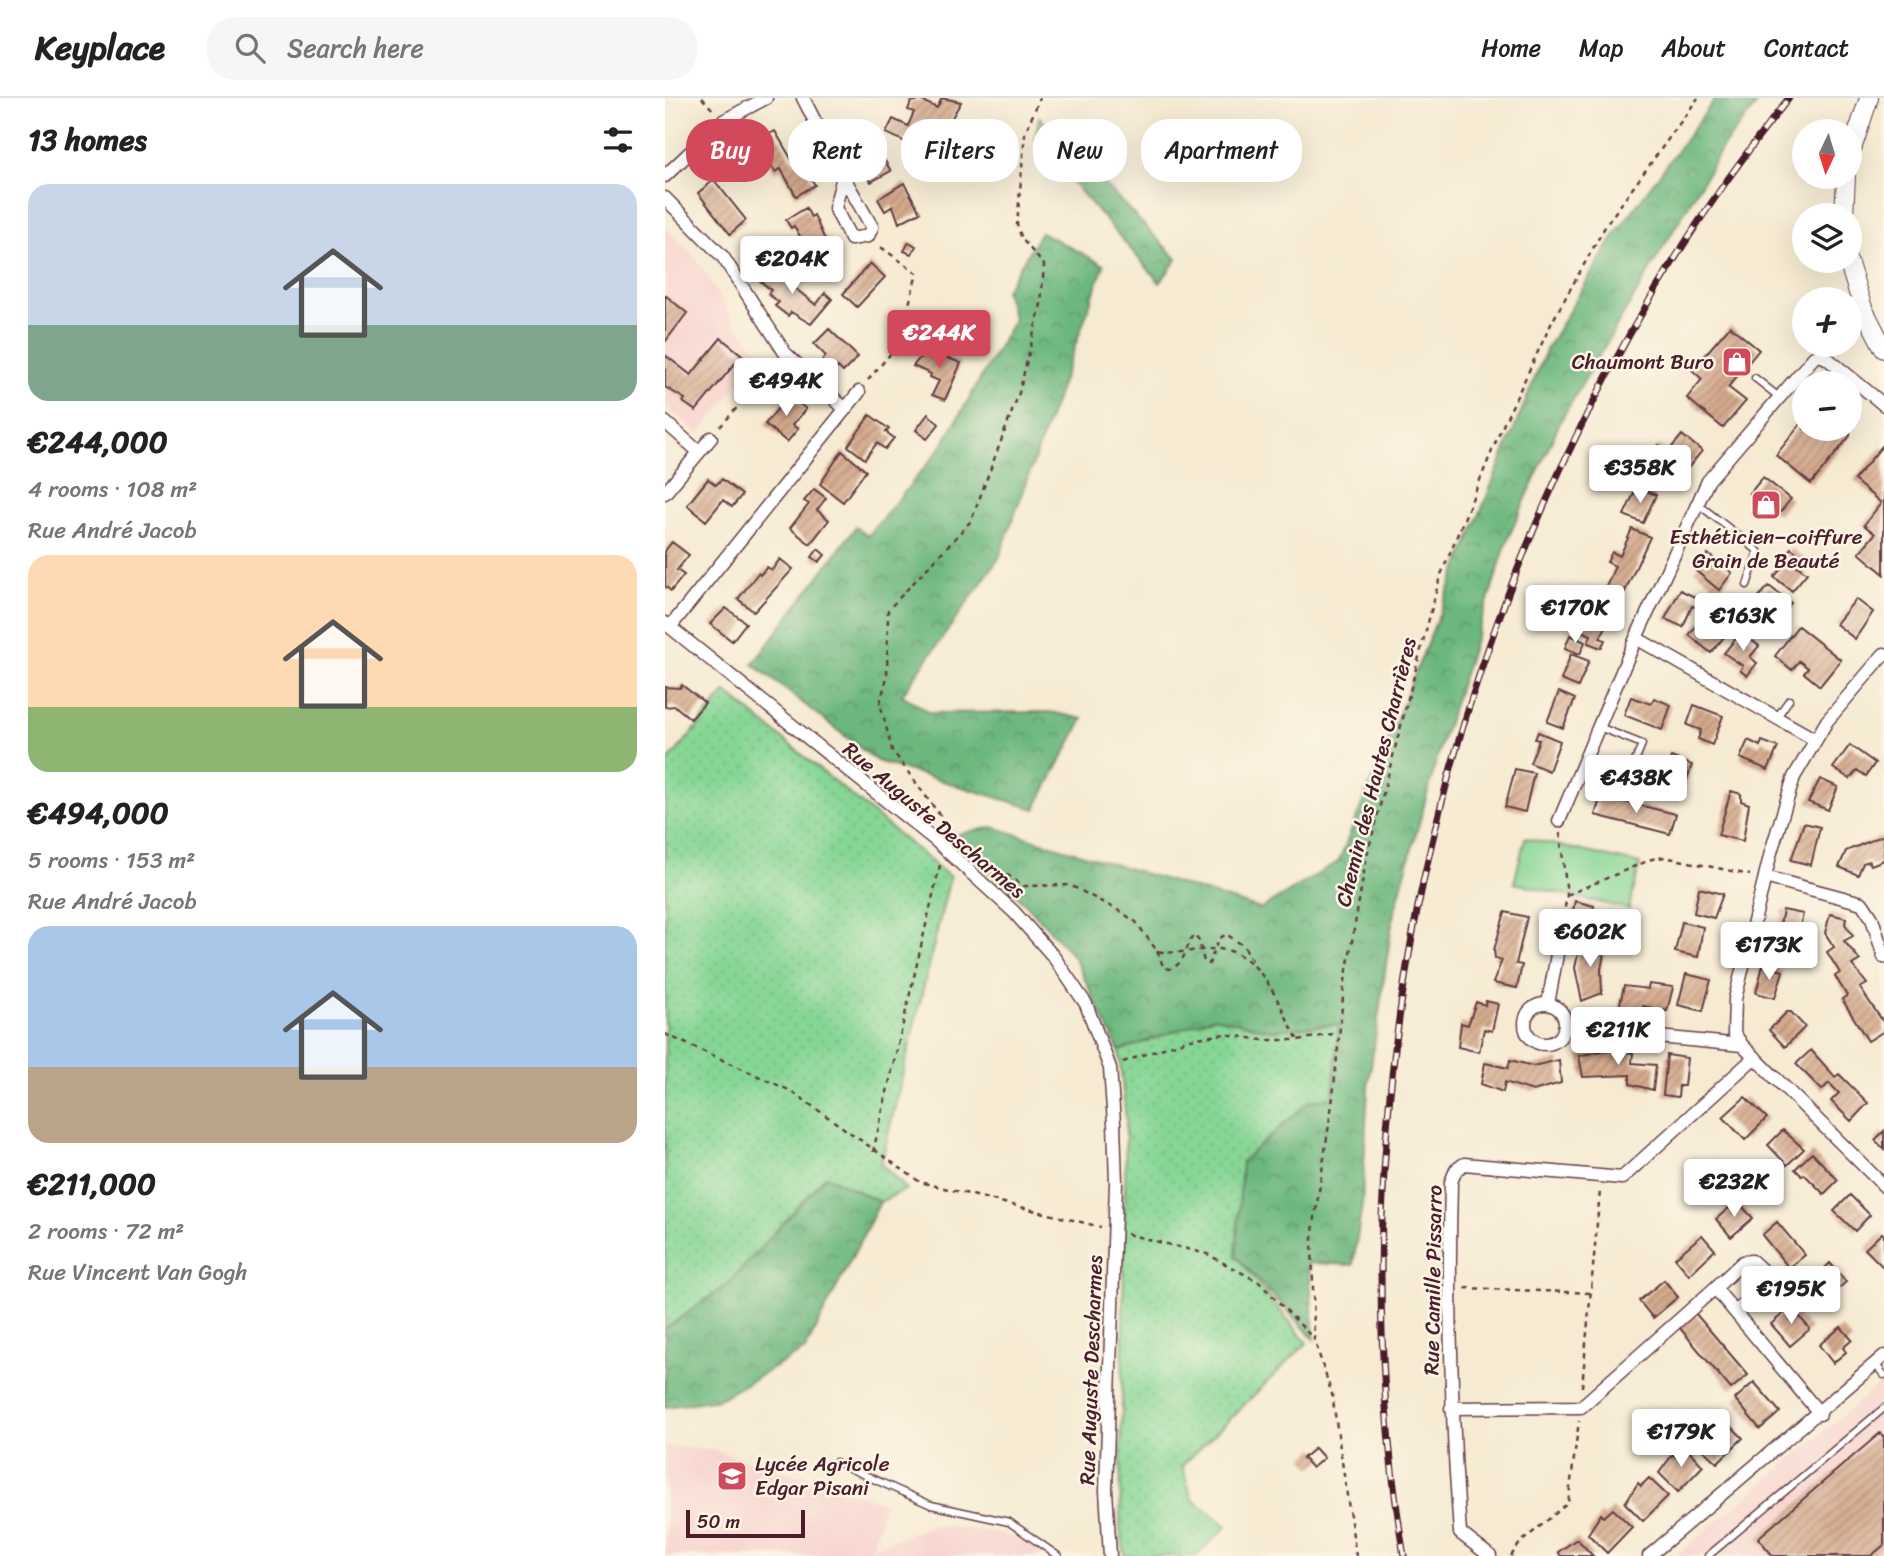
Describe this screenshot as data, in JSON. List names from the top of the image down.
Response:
{
  "streets": {
    "street": ["Rue Auguste Descharmes", "Rue Camille Pissarro"],
    "path": ["Chemin des Hautes Charrières"]
  },
  "places": {
    "shop": ["Chaumont Buro", "Esthéticien–coiffure Grain de Beauté"],
    "school or university": ["Lycée Agricole Edgar Pisani"]
  },
  "scale_bar": "50 m",
  "north": "bottom",
  "page": {
    "header": "Keyplace",
    "search": "Search here",
    "nav": [
      "Home",
      "Map",
      "About",
      "Contact"
    ],
    "heading": "13 homes",
    "map_buttons": ["+", "−"],
    "chip": [
      "Buy",
      "Rent",
      "Filters",
      "New",
      "Apartment"
    ],
    "list": [
      {
        "name": "€244,000",
        "note": "4 rooms · 108 m² · Rue André Jacob"
      },
      {
        "name": "€494,000",
        "note": "5 rooms · 153 m² · Rue André Jacob"
      },
      {
        "name": "€211,000",
        "note": "2 rooms · 72 m² · Rue Vincent Van Gogh"
      }
    ],
    "price": [
      "€204K",
      "€244K",
      "€494K",
      "€358K",
      "€170K",
      "€163K",
      "€438K",
      "€602K",
      "€173K",
      "€211K",
      "€232K",
      "€195K",
      "€179K"
    ],
    "scale": "50 m"
  }
}
